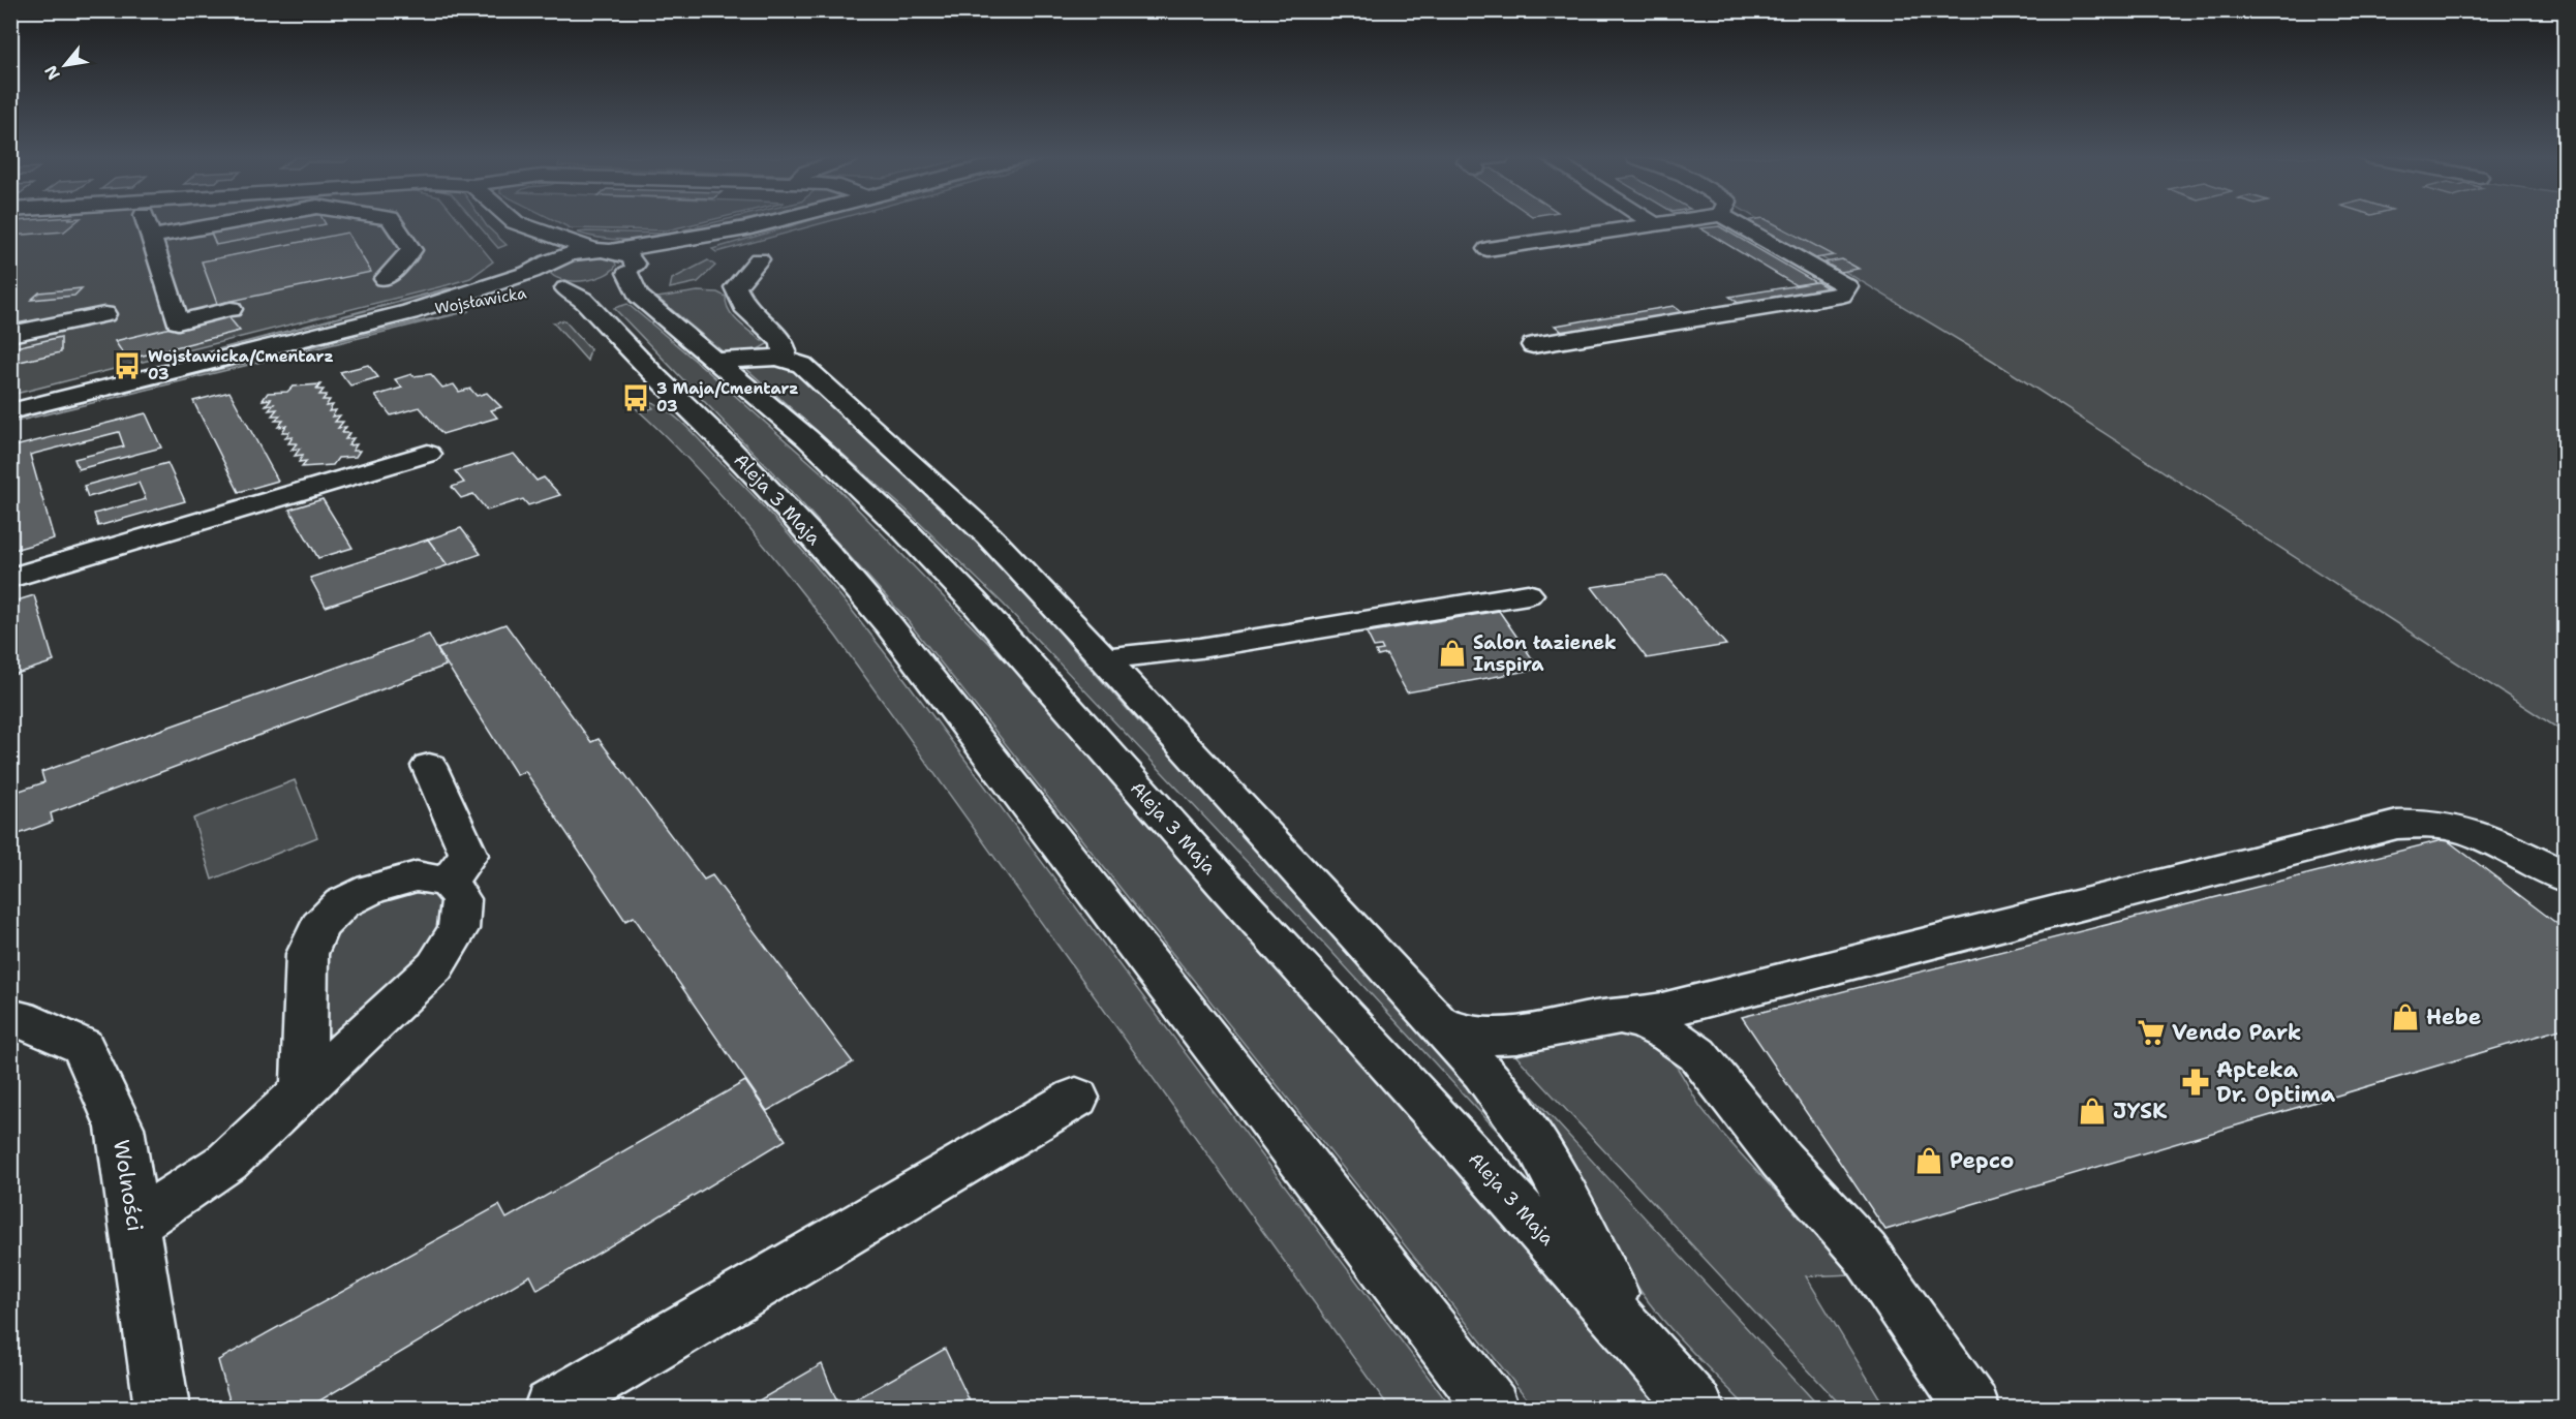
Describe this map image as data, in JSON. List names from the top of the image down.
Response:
{
  "streets": {
    "street": ["Wojsławicka", "Aleja 3 Maja", "Wolności"]
  },
  "crossings": [
    ["Wojsławicka", "Aleja 3 Maja"]
  ],
  "places": {
    "bus stop": ["Wojsławicka/Cmentarz 03", "3 Maja/Cmentarz 03"],
    "shop": [
      "Salon łazienek Inspira",
      "Hebe",
      "JYSK",
      "Pepco"
    ],
    "supermarket": ["Vendo Park"],
    "pharmacy": ["Apteka Dr. Optima"]
  },
  "north": "bottom left"
}
